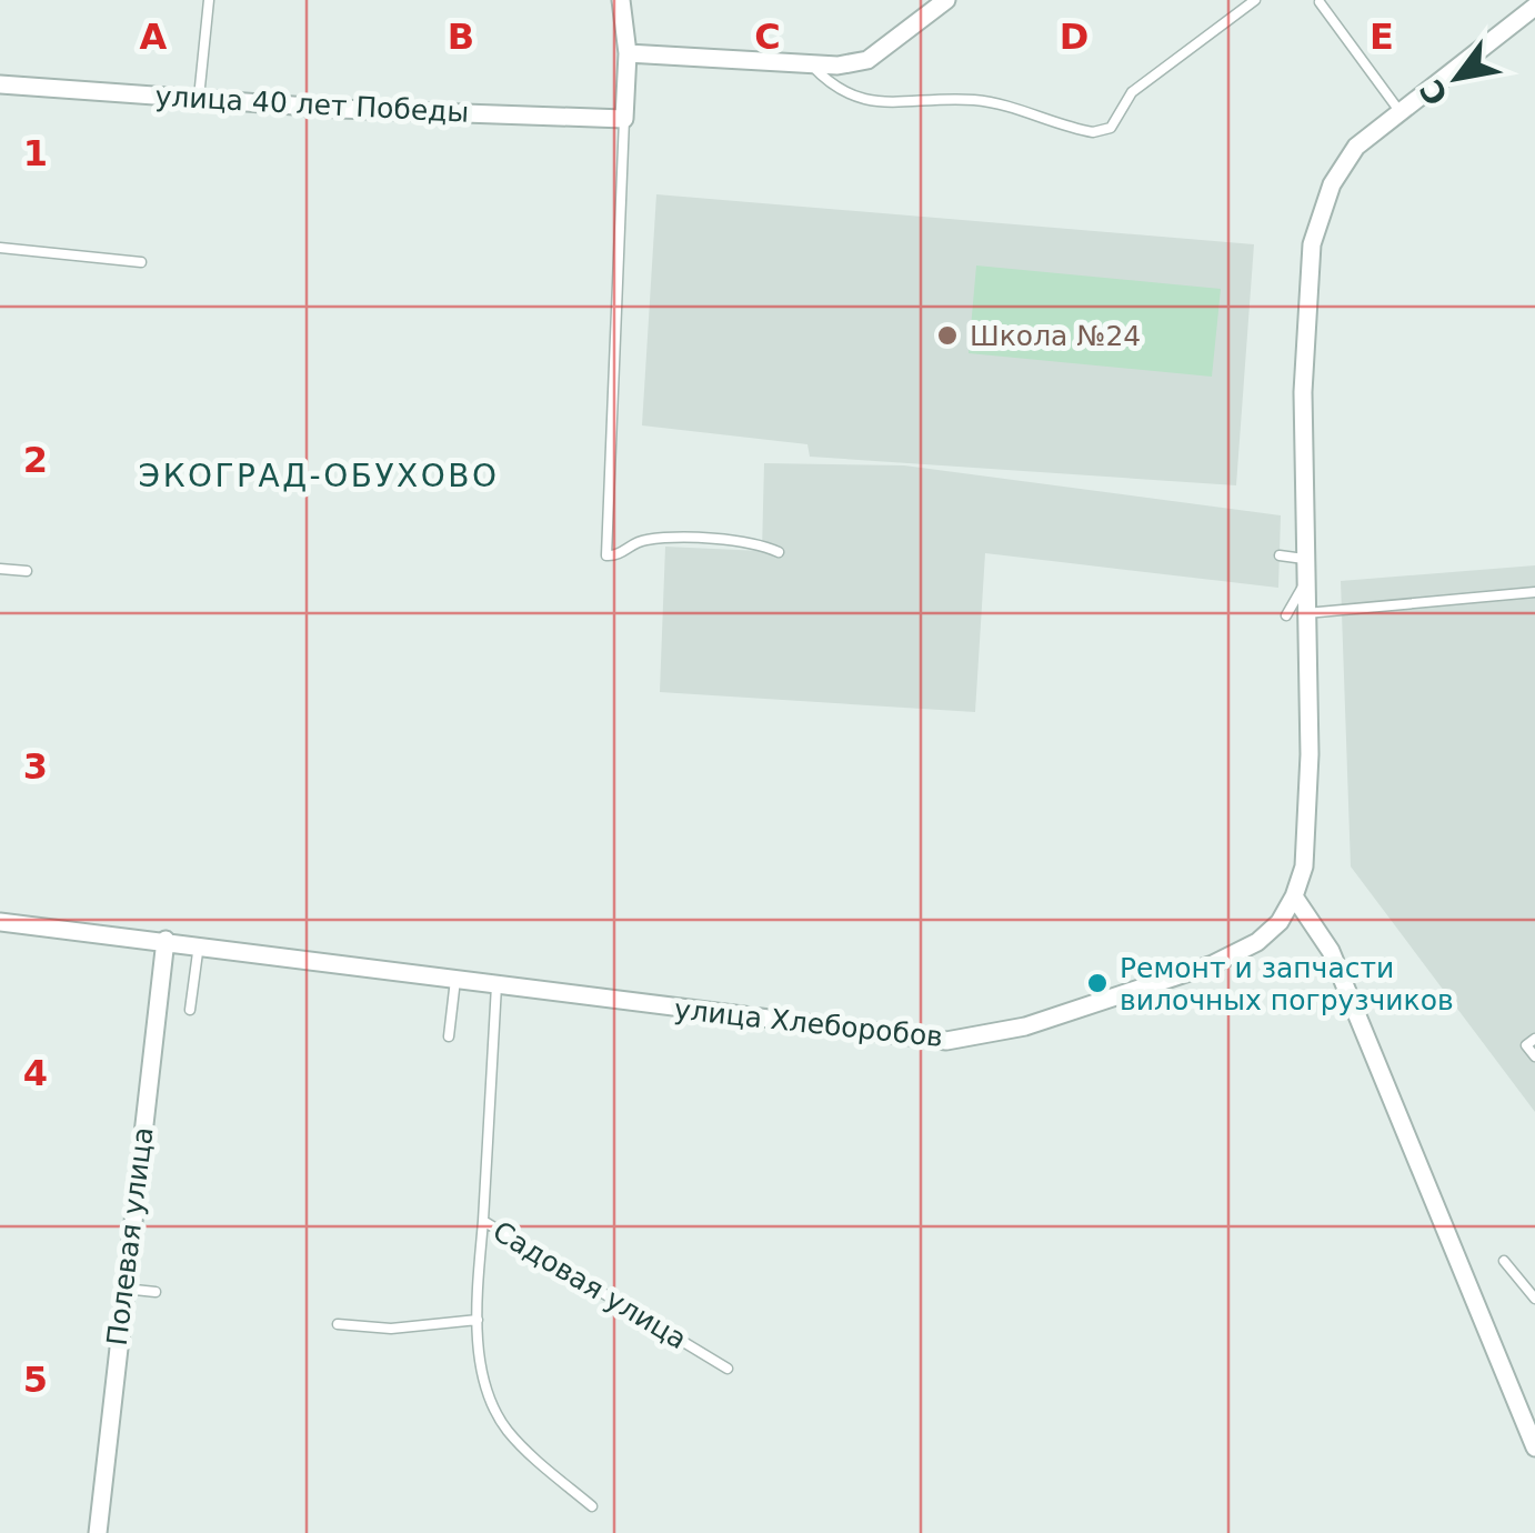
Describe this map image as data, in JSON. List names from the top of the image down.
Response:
{
  "streets": {
    "street": ["улица 40 лет Победы", "улица Хлеборобов", "Полевая улица"],
    "lane": ["Садовая улица"]
  },
  "crossings": [
    ["улица Хлеборобов", "Полевая улица"],
    ["улица Хлеборобов", "Садовая улица"]
  ],
  "districts": ["ЭКОГРАД-ОБУХОВО"],
  "places": ["Школа №24", "Ремонт и запчасти вилочных погрузчиков"],
  "north": "bottom left",
  "grid": {
    "columns": [
      "A",
      "B",
      "C",
      "D",
      "E"
    ],
    "rows": [
      "1",
      "2",
      "3",
      "4",
      "5"
    ]
  }
}
